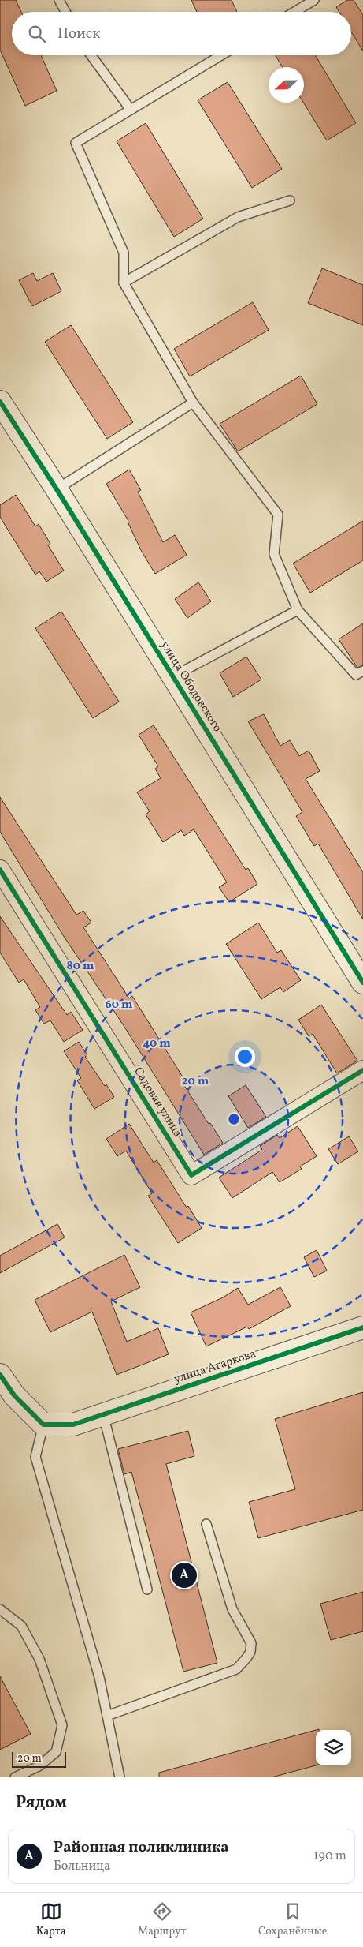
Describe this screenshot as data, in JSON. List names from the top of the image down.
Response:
{
  "streets": {
    "street": ["улица Ободовского", "Садовая улица", "улица Агаркова"]
  },
  "scale_bar": "20 m",
  "north": "left",
  "page": {
    "search": "Поиск",
    "pins": "A",
    "scale": "20 m",
    "heading": "Рядом",
    "list": [
      {
        "mark": "A",
        "name": "Районная поликлиника",
        "note": "Больница",
        "value": "190 m"
      }
    ],
    "nav": ["Карта", "Маршрут", "Сохранённые"]
  },
  "rings": [
    "80 m",
    "60 m",
    "40 m",
    "20 m"
  ]
}
